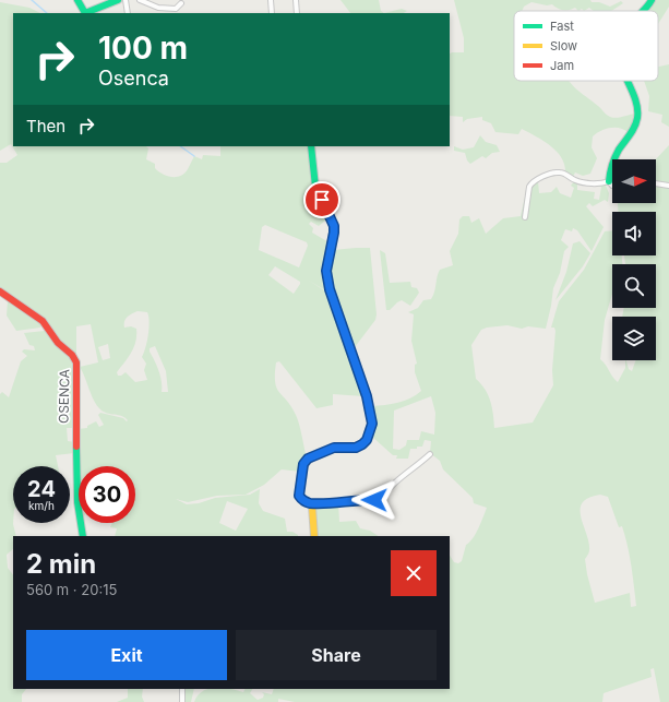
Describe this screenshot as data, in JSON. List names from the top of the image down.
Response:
{
  "streets": {
    "street": ["OSENCA"]
  },
  "legend": ["Fast", "Slow", "Jam"],
  "north": "right",
  "page": {
    "turn": ["100 m", "Osenca"],
    "then": "Then",
    "speed": "24 km/h",
    "limit": "30",
    "heading": ["2 min", "560 m · 20:15"],
    "buttons": ["Exit", "Share"]
  }
}
